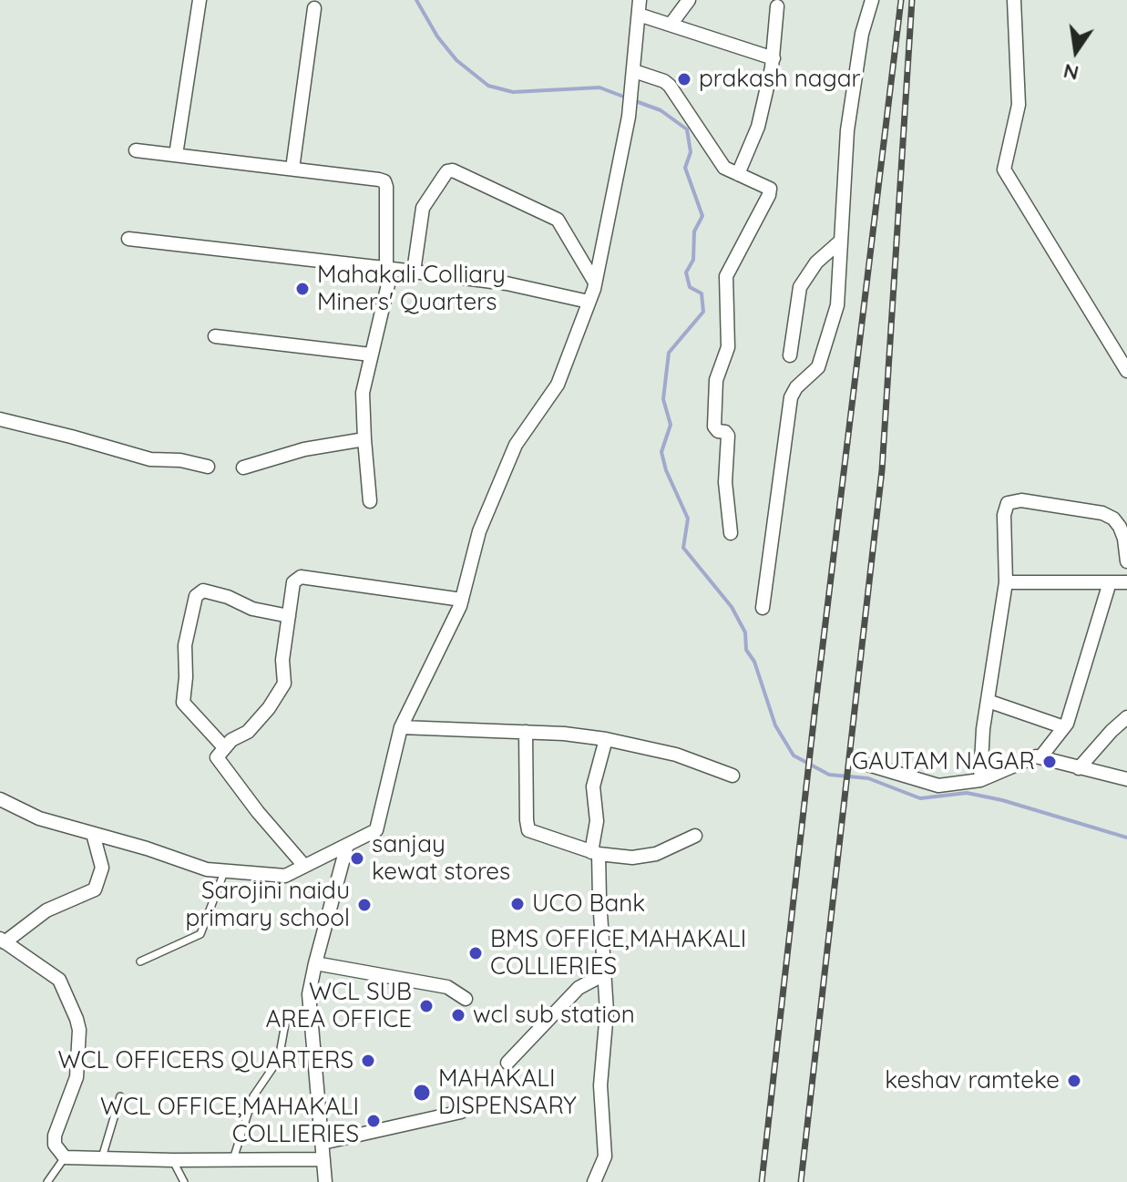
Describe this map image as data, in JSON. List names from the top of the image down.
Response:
{
  "places": [
    "prakash nagar",
    "Mahakali Colliary Miners' Quarters",
    "GAUTAM NAGAR",
    "sanjay kewat stores",
    "UCO Bank",
    "Sarojini naidu primary school",
    "BMS OFFICE,MAHAKALI COLLIERIES",
    "WCL SUB AREA OFFICE",
    "wcl sub station",
    "WCL OFFICERS QUARTERS",
    "keshav ramteke",
    "MAHAKALI DISPENSARY",
    "WCL OFFICE,MAHAKALI COLLIERIES"
  ],
  "north": "bottom"
}
